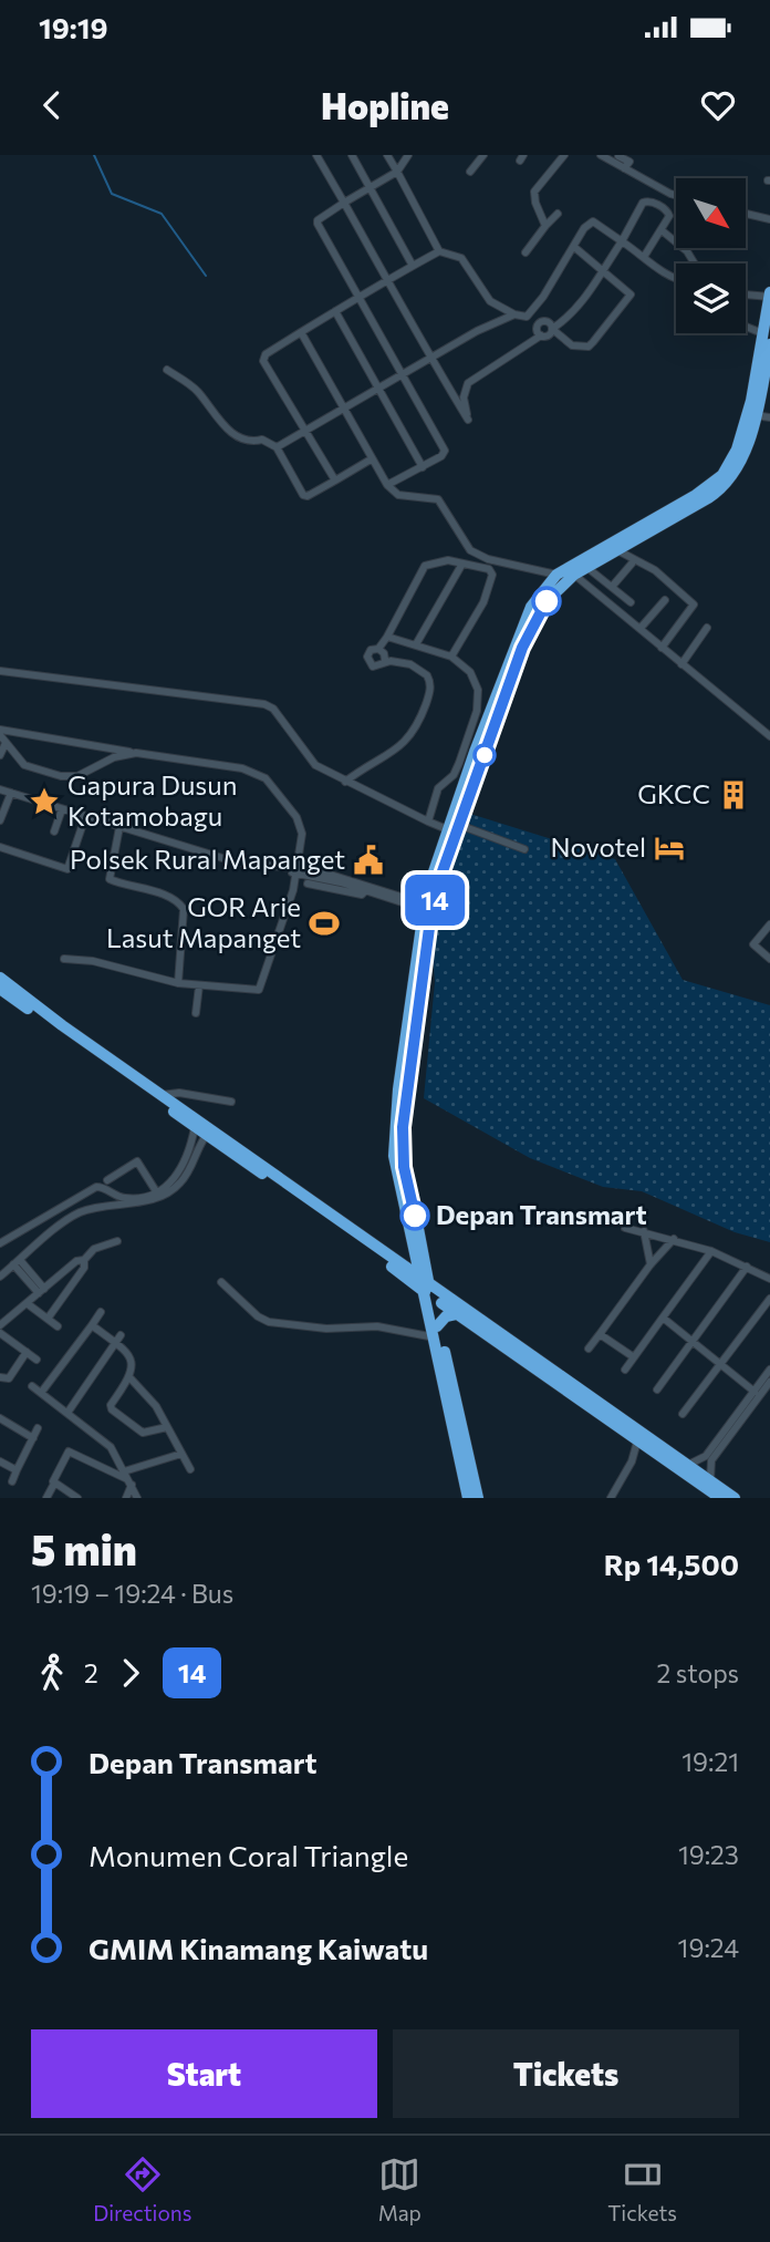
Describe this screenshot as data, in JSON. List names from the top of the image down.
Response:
{
  "places": {
    "building": ["GKCC"],
    "place": ["Gapura Dusun Kotamobagu"],
    "hotel": ["Novotel"],
    "public building": ["Polsek Rural Mapanget"],
    "sports": ["GOR Arie Lasut Mapanget"],
    "other": ["Depan Transmart"]
  },
  "lines": ["bus line 14"],
  "north": "bottom right",
  "page": {
    "status": "19:19",
    "header": "Hopline",
    "on_map": "14",
    "heading": ["5 min", "19:19 – 19:24 · Bus", "Rp 14,500"],
    "legs": ["2", "14", "2 stops"],
    "list": [
      {
        "name": "Depan Transmart",
        "value": "19:21"
      },
      {
        "name": "Monumen Coral Triangle",
        "value": "19:23"
      },
      {
        "name": "GMIM Kinamang Kaiwatu",
        "value": "19:24"
      }
    ],
    "buttons": ["Start", "Tickets"],
    "tabs": ["Directions", "Map", "Tickets"]
  }
}
